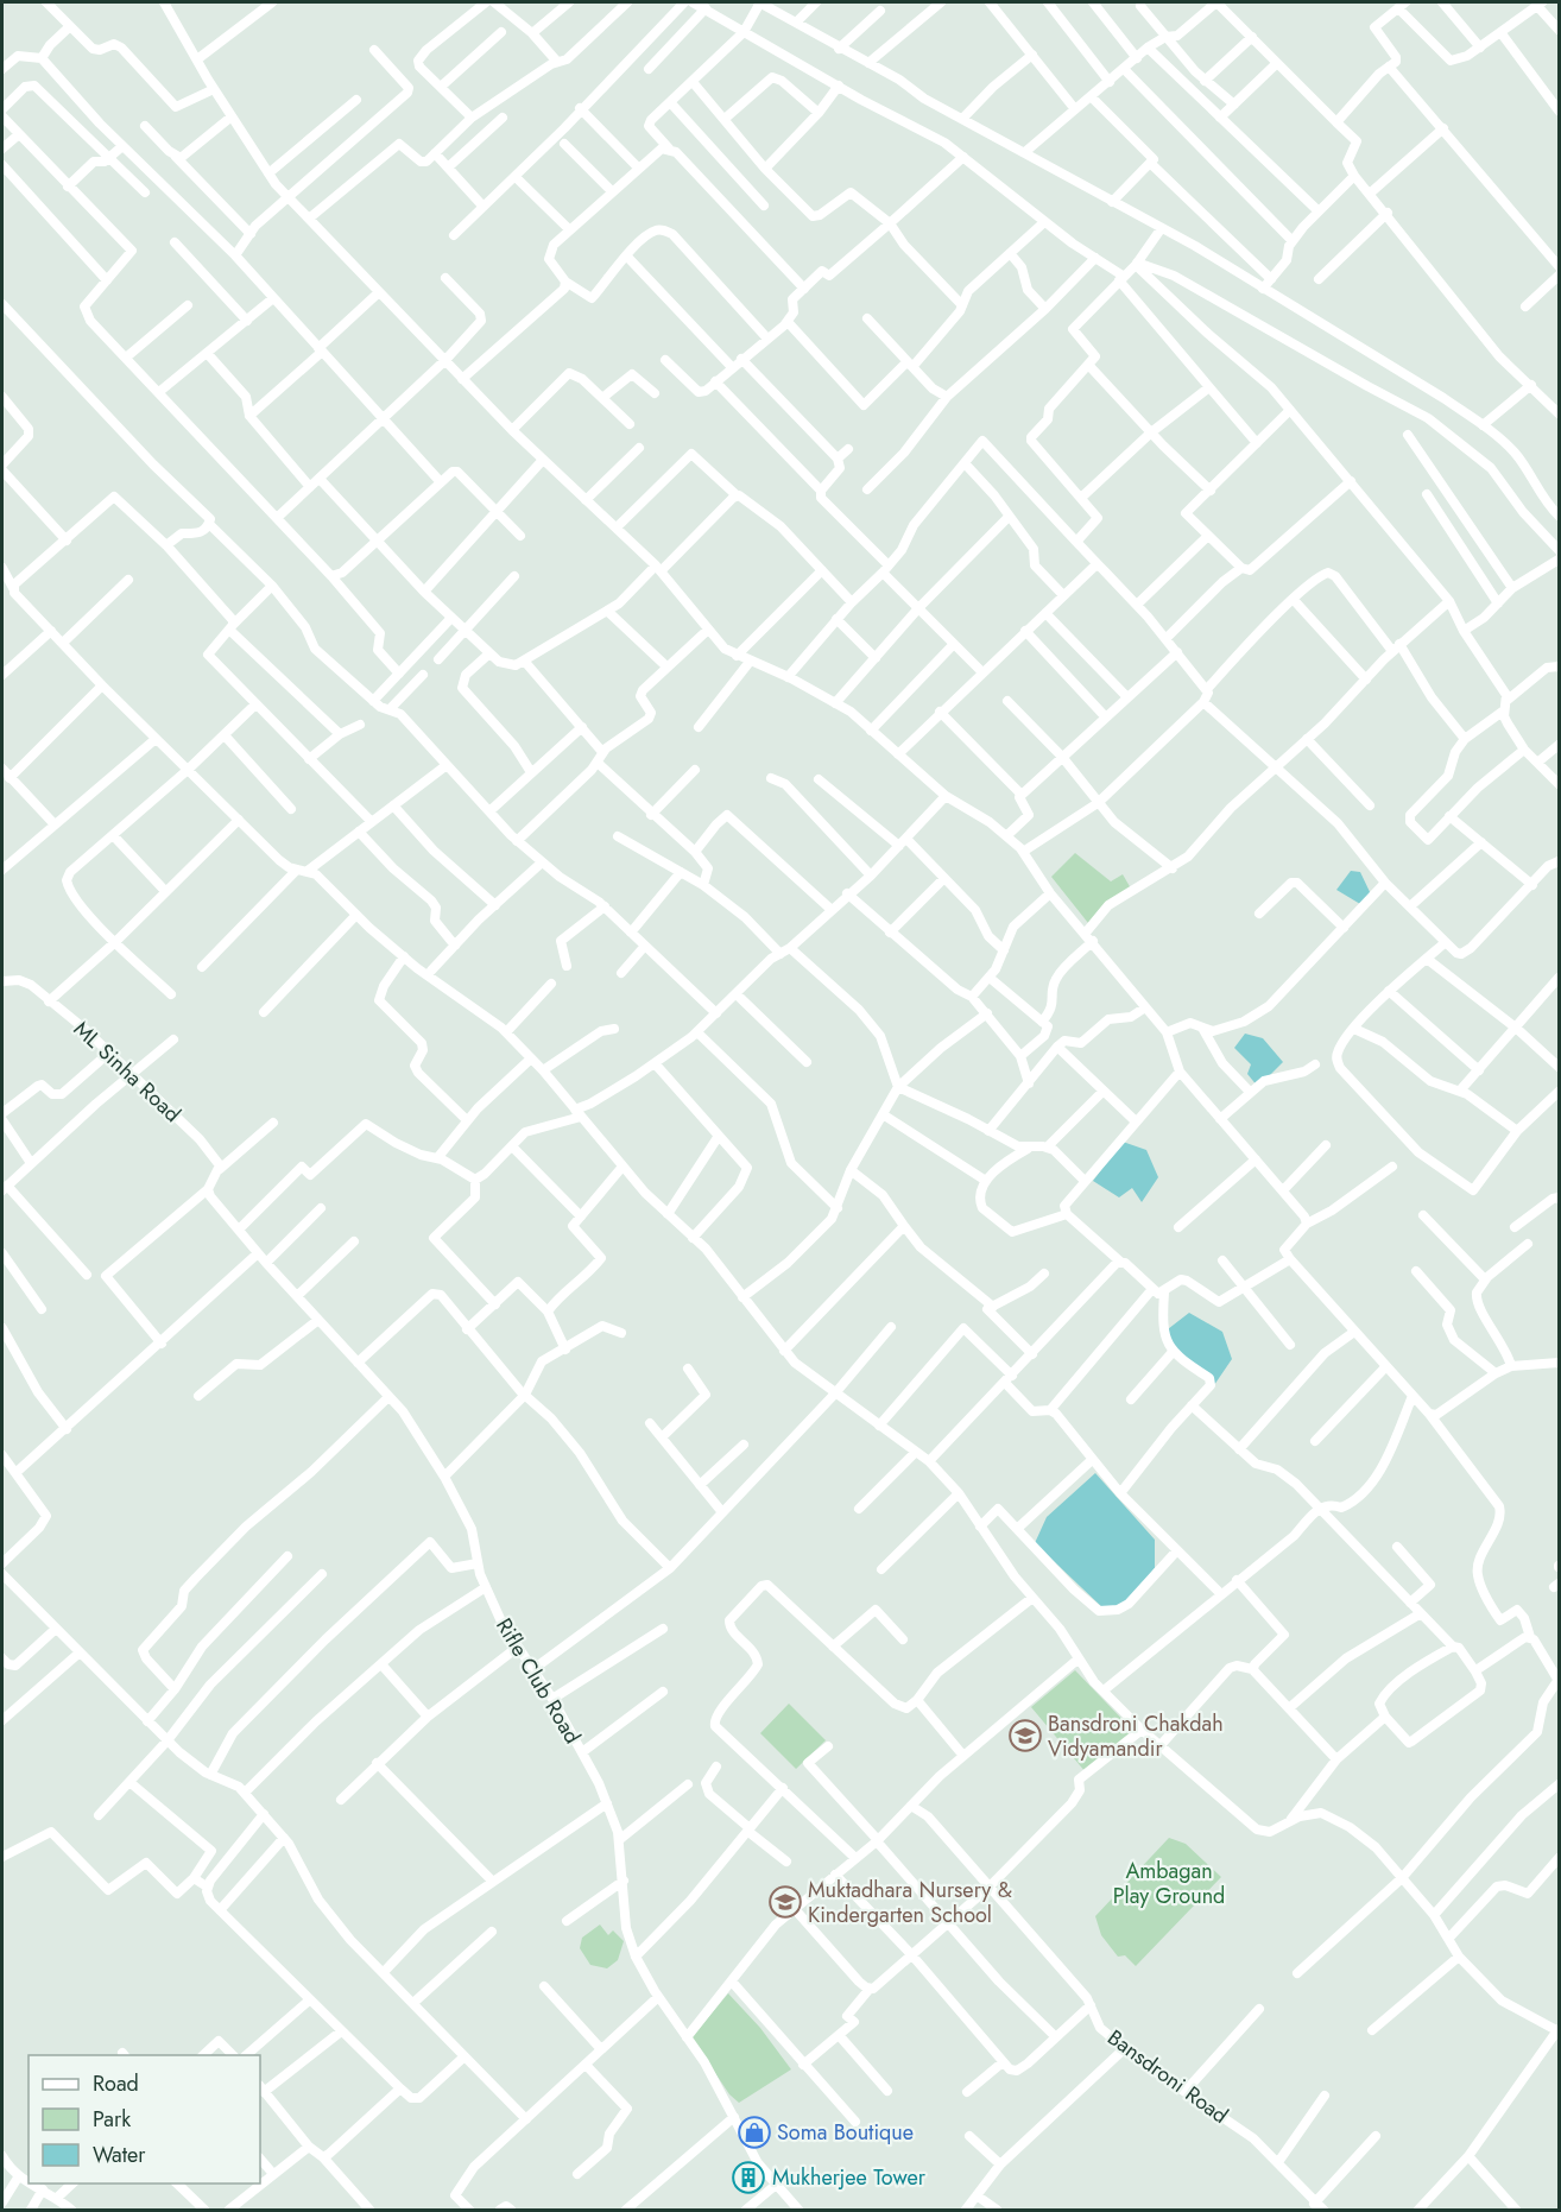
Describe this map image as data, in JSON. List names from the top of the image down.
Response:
{
  "streets": {
    "street": ["ML Sinha Road", "Rifle Club Road", "Bansdroni Road"]
  },
  "parks": ["Ambagan Play Ground"],
  "places": {
    "school or university": ["Bansdroni Chakdah Vidyamandir", "Muktadhara Nursery & Kindergarten School"],
    "shop": ["Soma Boutique"],
    "building": ["Mukherjee Tower"]
  },
  "legend": ["Road", "Park", "Water"]
}
